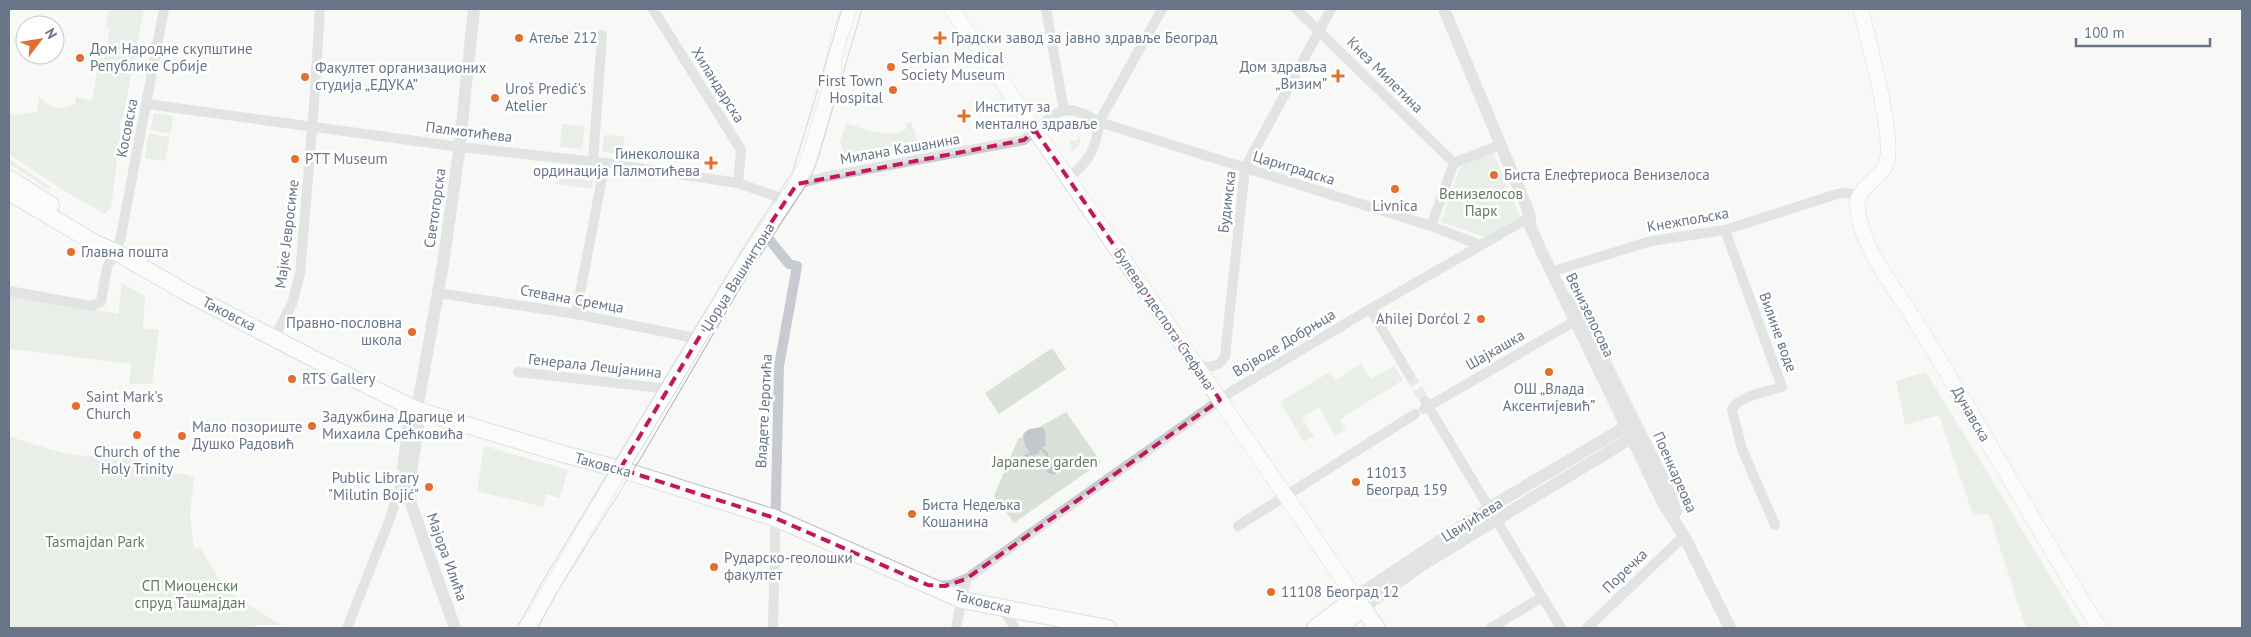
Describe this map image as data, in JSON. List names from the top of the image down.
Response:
{
  "streets": {
    "main road": [
      "Џорџа Вашингтона",
      "Таковска",
      "Булевар деспота Стефана",
      "Дунавска",
      "Цвијићева"
    ],
    "street": [
      "Кнез Милетина",
      "Хиландарска",
      "Косовска",
      "Палмотићева",
      "Милана Кашанина",
      "Цариградска",
      "Будимска",
      "Светогорска",
      "Кнежпољска",
      "Мајке Јевросиме",
      "Стевана Сремца",
      "Венизелосова",
      "Вилине воде",
      "Војводе Добрњца",
      "Шајкашка",
      "Генерала Лешјанина",
      "Владете Јеротића",
      "Поенкареова",
      "Мајора Илића",
      "Поречка"
    ]
  },
  "crossings": [
    ["Кнез Милетина", "Будимска"],
    ["Хиландарска", "Палмотићева"],
    ["Косовска", "Палмотићева"],
    ["Косовска", "Таковска"],
    ["Палмотићева", "Светогорска"],
    ["Палмотићева", "Мајке Јевросиме"],
    ["Палмотићева", "Џорџа Вашингтона"],
    ["Милана Кашанина", "Цариградска"],
    ["Милана Кашанина", "Џорџа Вашингтона"],
    ["Милана Кашанина", "Булевар деспота Стефана"],
    ["Цариградска", "Будимска"],
    ["Цариградска", "Војводе Добрњца"],
    ["Будимска", "Булевар деспота Стефана"],
    ["Светогорска", "Стевана Сремца"],
    ["Светогорска", "Таковска"],
    ["Кнежпољска", "Венизелосова"],
    ["Кнежпољска", "Вилине воде"],
    ["Кнежпољска", "Дунавска"],
    ["Мајке Јевросиме", "Таковска"],
    ["Џорџа Вашингтона", "Стевана Сремца"],
    ["Џорџа Вашингтона", "Таковска"],
    ["Џорџа Вашингтона", "Генерала Лешјанина"],
    ["Џорџа Вашингтона", "Владете Јеротића"],
    ["Таковска", "Војводе Добрњца"],
    ["Таковска", "Владете Јеротића"],
    ["Венизелосова", "Војводе Добрњца"],
    ["Венизелосова", "Шајкашка"],
    ["Венизелосова", "Поенкареова"],
    ["Венизелосова", "Цвијићева"],
    ["Булевар деспота Стефана", "Војводе Добрњца"],
    ["Булевар деспота Стефана", "Шајкашка"],
    ["Булевар деспота Стефана", "Цвијићева"],
    ["Поенкареова", "Цвијићева"],
    ["Поенкареова", "Поречка"]
  ],
  "parks": [
    "Венизелосов Парк",
    "Japanese garden",
    "Tasmajdan Park",
    "СП Миоценски спруд Ташмајдан"
  ],
  "places": {
    "other": [
      "Атеље 212",
      "Дом Народне скупштине Републике Србије",
      "Serbian Medical Society Museum",
      "Факултет организационих студија „ЕДУКА”",
      "First Town Hospital",
      "Uroš Predić's Atelier",
      "PTT Museum",
      "Биста Елефтериоса Венизелоса",
      "Livnica",
      "Главна пошта",
      "Ahilej Dorćol 2",
      "Правно-пословна школа",
      "ОШ „Влада Аксентијевић”",
      "RTS Gallery",
      "Saint Mark's Church",
      "Задужбина Драгице и Михаила Срећковића",
      "Church of the Holy Trinity",
      "Мало позориште Душко Радовић",
      "11013 Београд 159",
      "Public Library \"Milutin Bojić\"",
      "Биста Недељка Кошанина",
      "Рударско-геолошки факултет",
      "11108 Београд 12"
    ],
    "health": [
      "Градски завод за јавно здравље Београд",
      "Дом здравља „Визим”",
      "Институт за ментално здравље",
      "Гинеколошка ординација Палмотићева"
    ]
  },
  "scale_bar": "100 m",
  "north": "top right"
}
